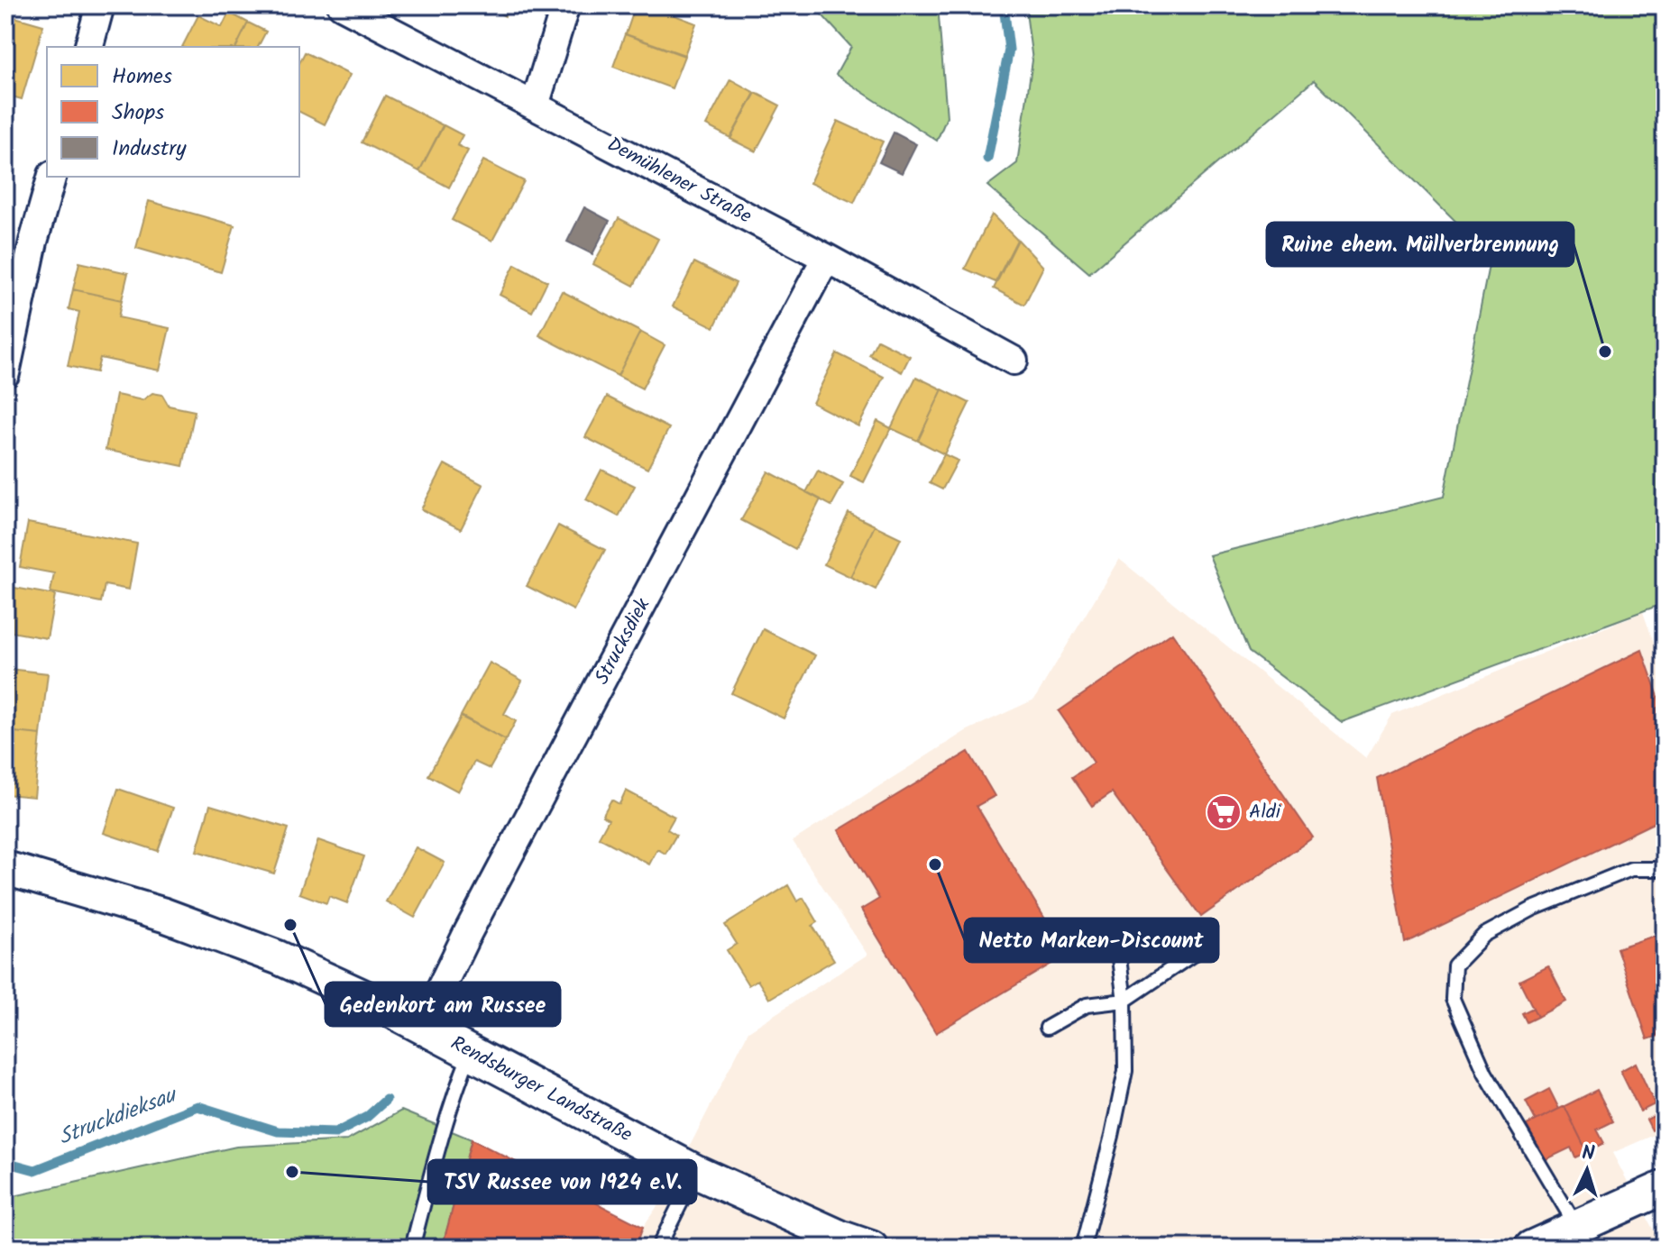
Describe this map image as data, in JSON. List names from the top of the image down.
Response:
{
  "streets": {
    "street": ["Demühlener Straße", "Strucksdiek", "Rendsburger Landstraße"]
  },
  "crossings": [
    ["Demühlener Straße", "Strucksdiek"],
    ["Strucksdiek", "Rendsburger Landstraße"]
  ],
  "water": ["Struckdieksau"],
  "places": {
    "other": [
      "Ruine ehem. Müllverbrennung",
      "Netto Marken-Discount",
      "Gedenkort am Russee",
      "TSV Russee von 1924 e.V."
    ],
    "supermarket": ["Aldi"]
  },
  "legend": ["Homes", "Shops", "Industry"],
  "north": "top"
}
